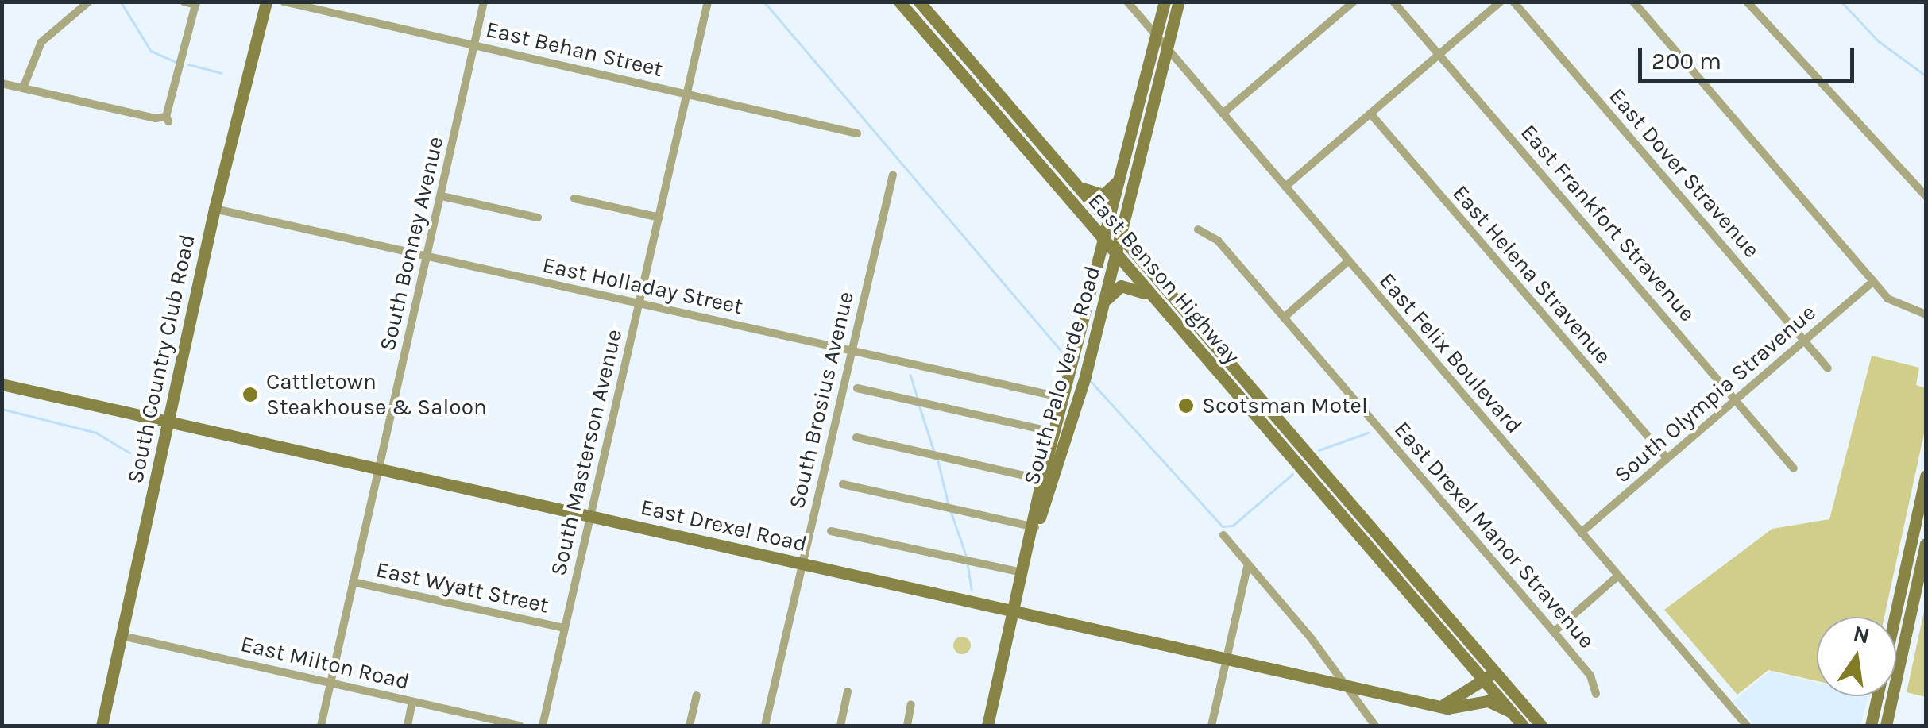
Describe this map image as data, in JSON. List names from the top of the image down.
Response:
{
  "streets": {
    "main road": [
      "East Benson Highway",
      "South Country Club Road",
      "South Palo Verde Road",
      "East Drexel Road"
    ],
    "street": [
      "East Behan Street",
      "East Dover Stravenue",
      "East Frankfort Stravenue",
      "South Bonney Avenue",
      "East Helena Stravenue",
      "East Holladay Street",
      "East Felix Boulevard",
      "South Olympia Stravenue",
      "South Brosius Avenue",
      "South Masterson Avenue",
      "East Drexel Manor Stravenue",
      "East Wyatt Street",
      "East Milton Road"
    ]
  },
  "crossings": [
    ["East Behan Street", "South Bonney Avenue"],
    ["East Behan Street", "South Masterson Avenue"],
    ["East Dover Stravenue", "South Olympia Stravenue"],
    ["East Frankfort Stravenue", "South Olympia Stravenue"],
    ["South Bonney Avenue", "East Holladay Street"],
    ["South Bonney Avenue", "East Drexel Road"],
    ["South Bonney Avenue", "East Wyatt Street"],
    ["South Bonney Avenue", "East Milton Road"],
    ["East Helena Stravenue", "South Olympia Stravenue"],
    ["East Benson Highway", "South Palo Verde Road"],
    ["East Benson Highway", "East Drexel Road"],
    ["East Holladay Street", "South Country Club Road"],
    ["East Holladay Street", "South Palo Verde Road"],
    ["East Holladay Street", "South Brosius Avenue"],
    ["East Holladay Street", "South Masterson Avenue"],
    ["East Felix Boulevard", "South Palo Verde Road"],
    ["East Felix Boulevard", "South Olympia Stravenue"],
    ["South Country Club Road", "East Drexel Road"],
    ["South Country Club Road", "East Milton Road"],
    ["South Palo Verde Road", "East Drexel Road"],
    ["South Brosius Avenue", "East Drexel Road"],
    ["South Masterson Avenue", "East Drexel Road"],
    ["South Masterson Avenue", "East Wyatt Street"]
  ],
  "places": ["Cattletown Steakhouse & Saloon", "Scotsman Motel"],
  "scale_bar": "200 m",
  "north": "top"
}
